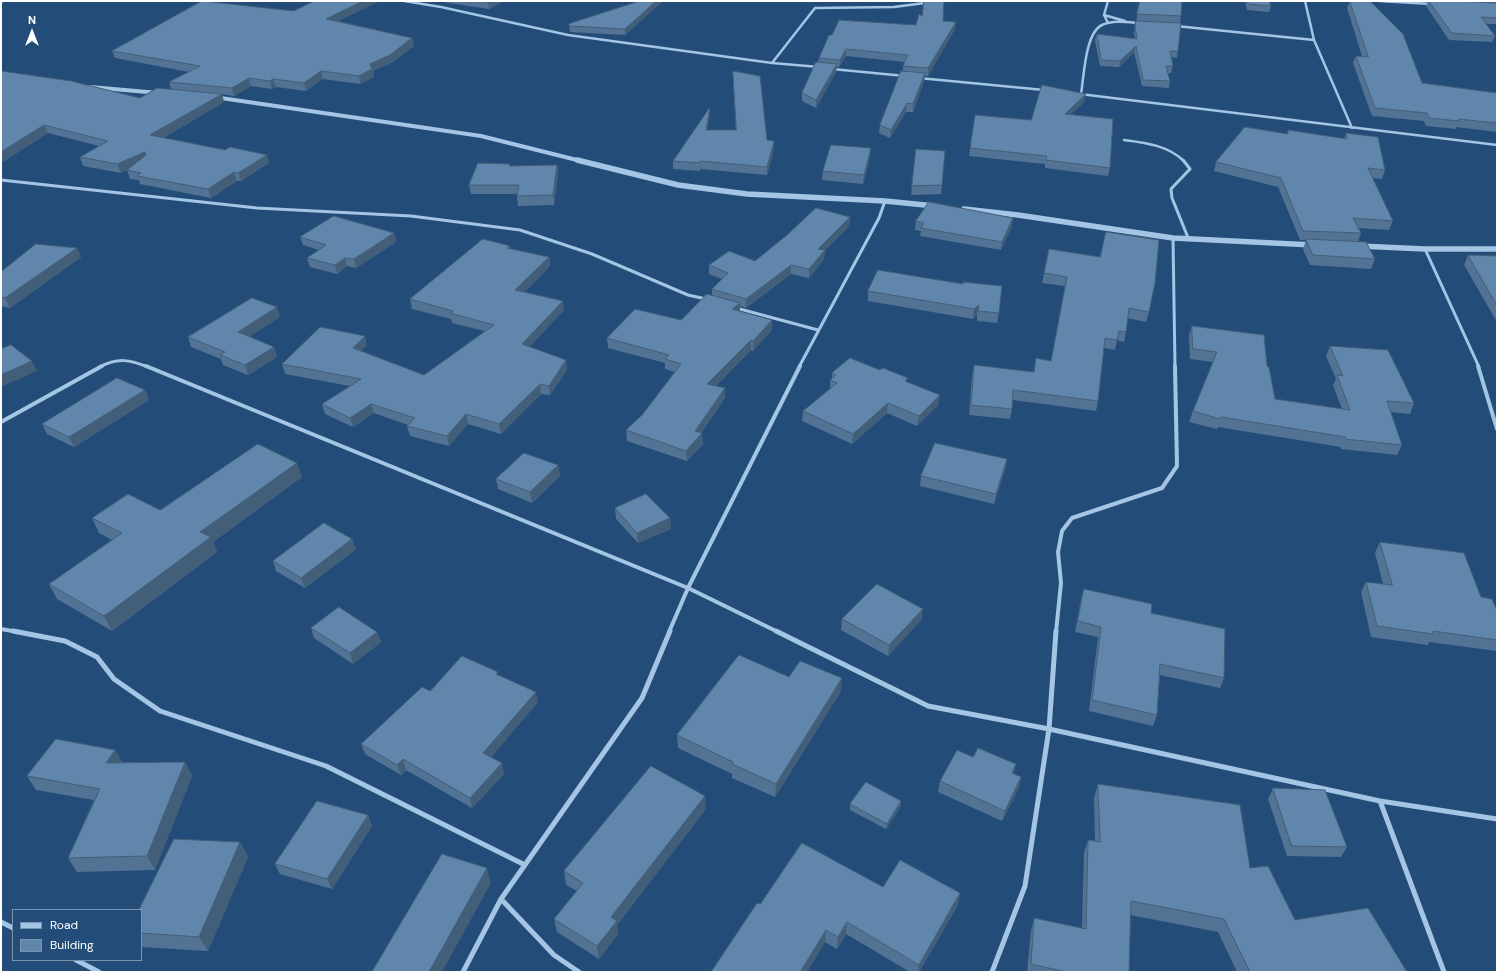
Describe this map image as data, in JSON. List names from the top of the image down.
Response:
{
  "legend": ["Road", "Building"],
  "north": "top"
}
